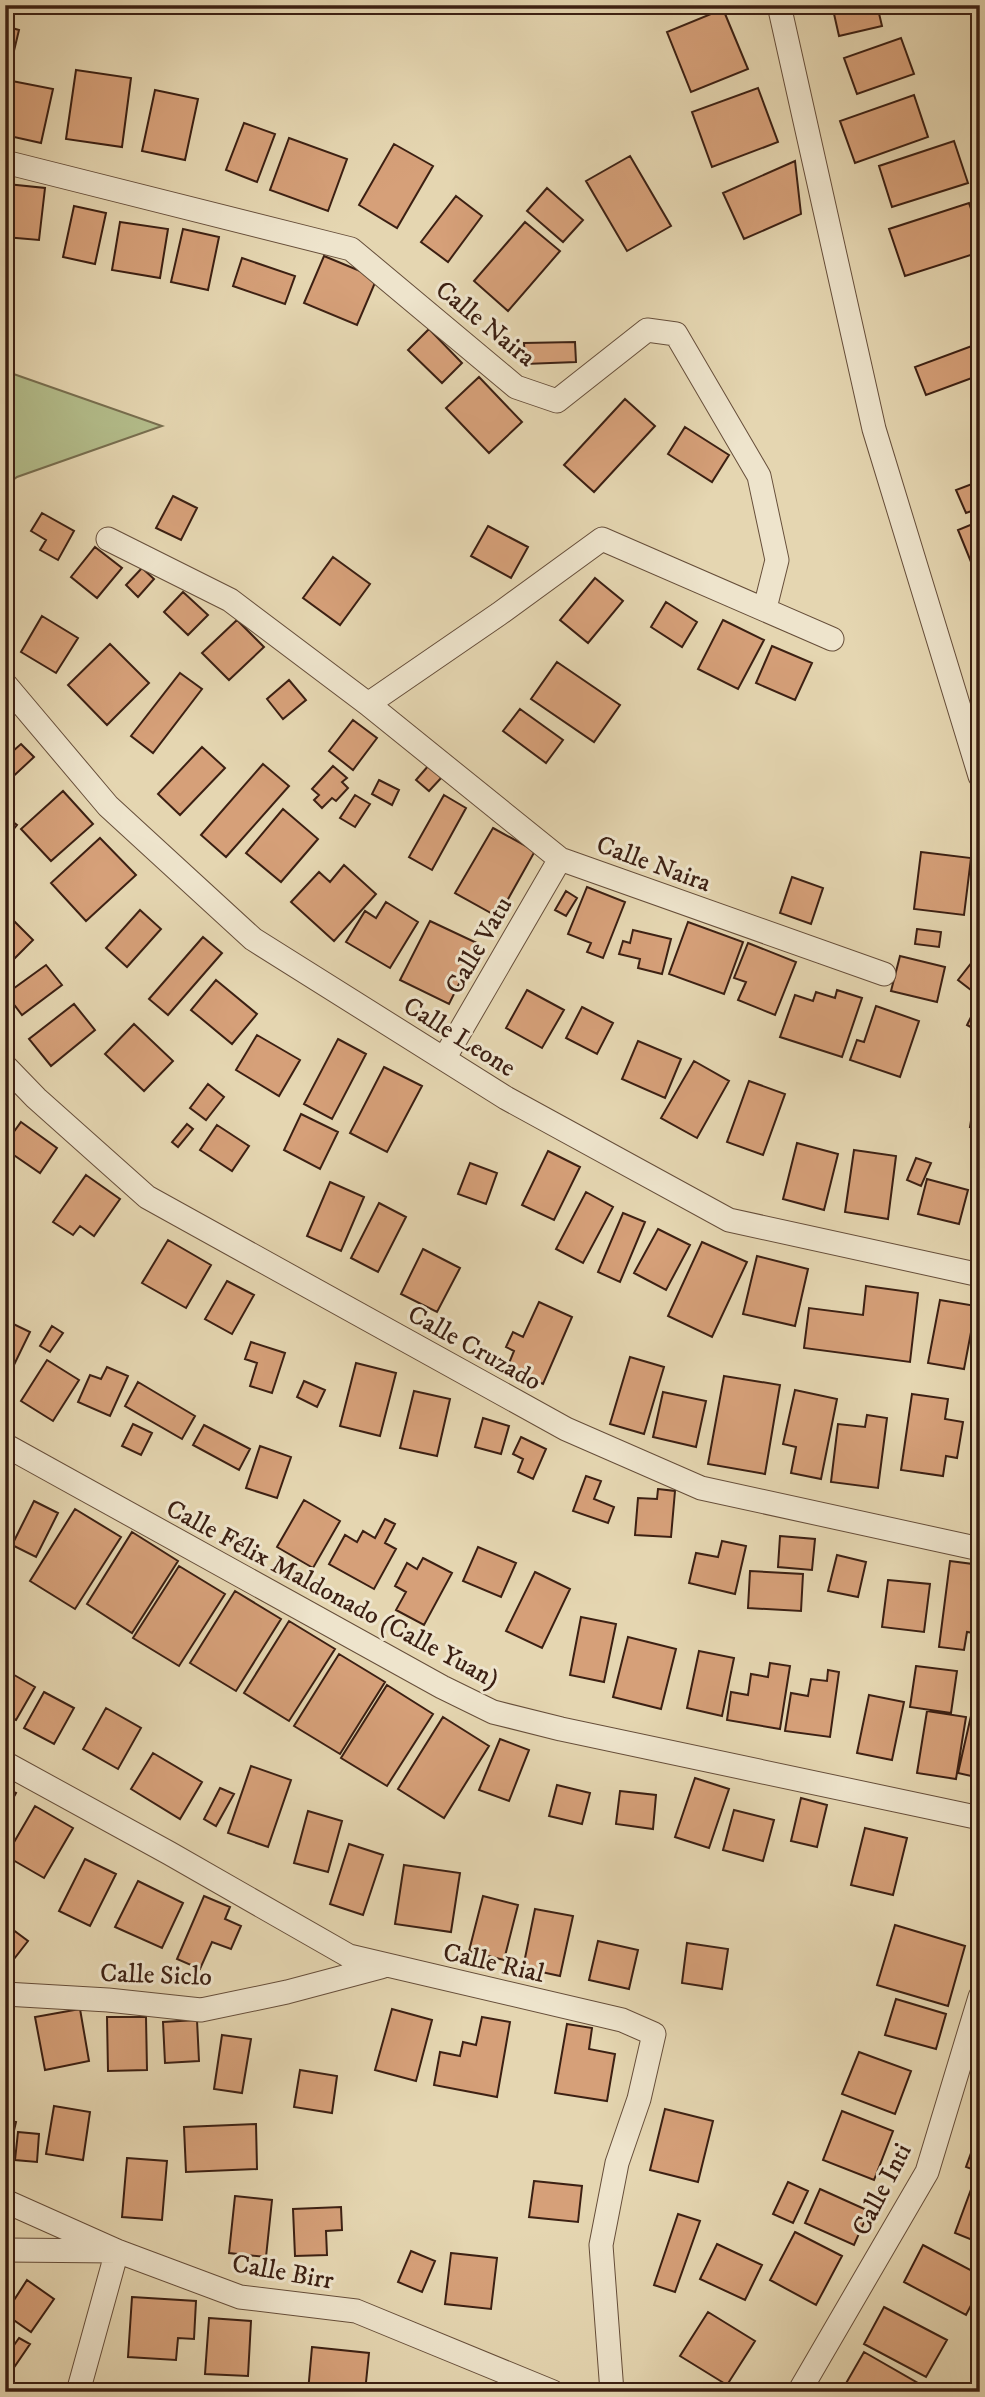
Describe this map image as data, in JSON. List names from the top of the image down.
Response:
{
  "streets": {
    "street": [
      "Calle Naira",
      "Calle Vatu",
      "Calle Leone",
      "Calle Cruzado",
      "Calle Félix Maldonado (Calle Yuan)",
      "Calle Rial",
      "Calle Siclo",
      "Calle Inti",
      "Calle Birr"
    ]
  },
  "crossings": [
    ["Calle Naira", "Calle Vatu"],
    ["Calle Vatu", "Calle Leone"],
    ["Calle Rial", "Calle Siclo"]
  ]
}
